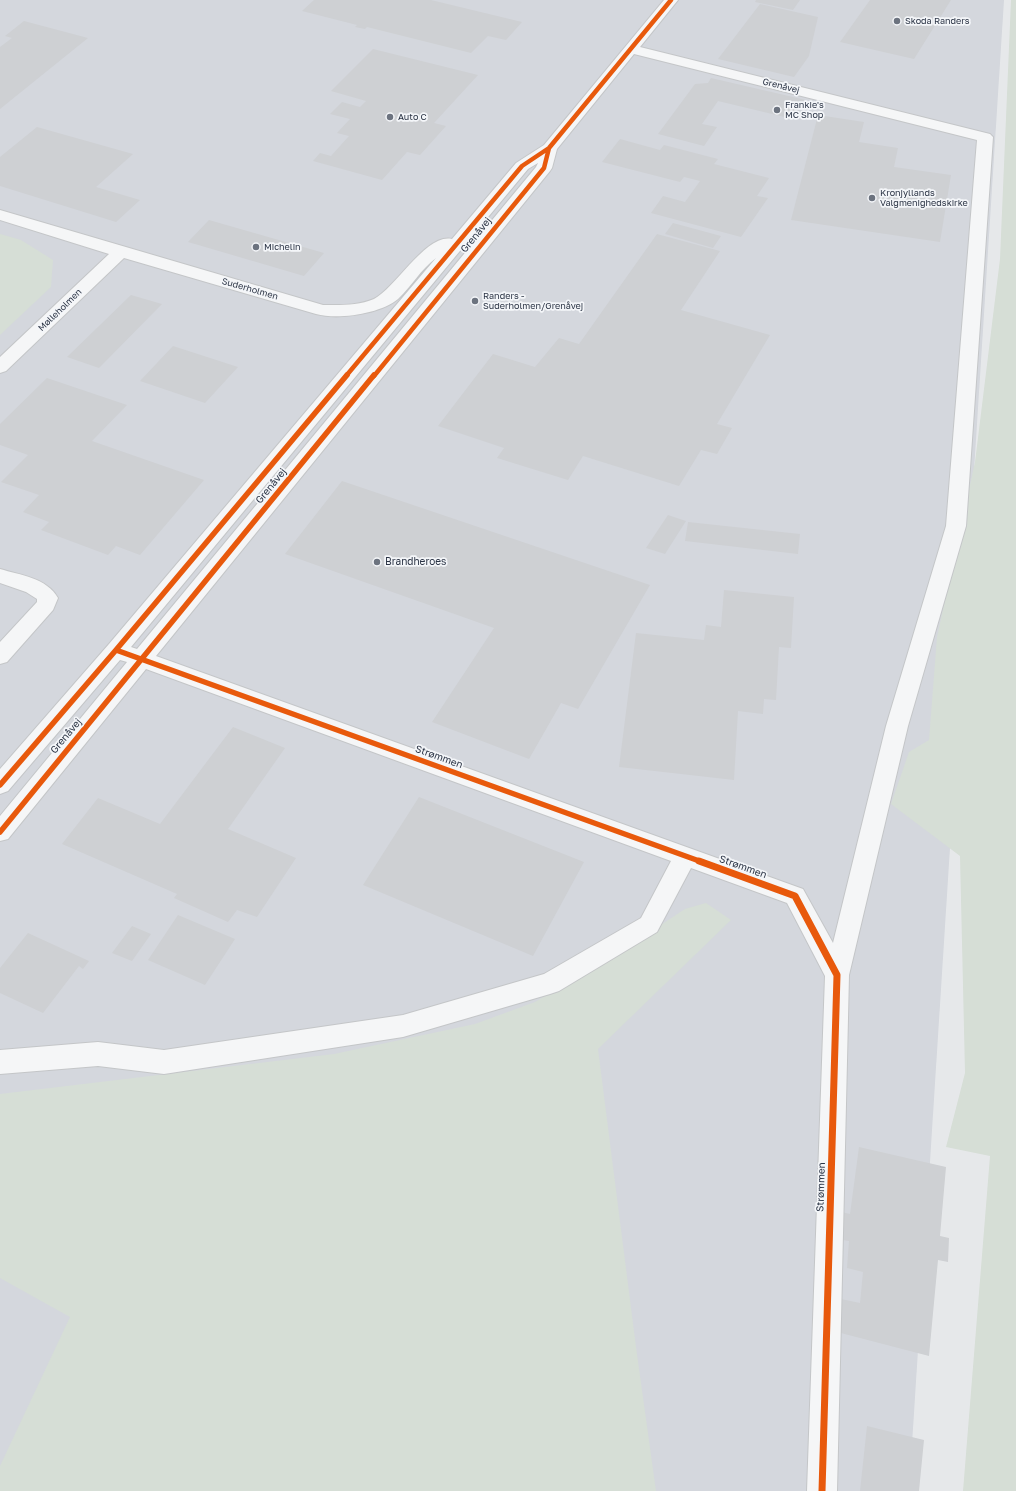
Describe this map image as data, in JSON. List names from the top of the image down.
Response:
{
  "streets": {
    "street": [
      "Grenåvej",
      "Suderholmen",
      "Mølleholmen",
      "Strømmen"
    ]
  },
  "crossings": [
    ["Grenåvej", "Suderholmen"],
    ["Grenåvej", "Strømmen"],
    ["Suderholmen", "Mølleholmen"]
  ],
  "places": [
    "Skoda Randers",
    "Frankie's MC Shop",
    "Auto C",
    "Kronjyllands Valgmenighedskirke",
    "Michelin",
    "Randers - Suderholmen/Grenåvej",
    "Brandheroes"
  ]
}
